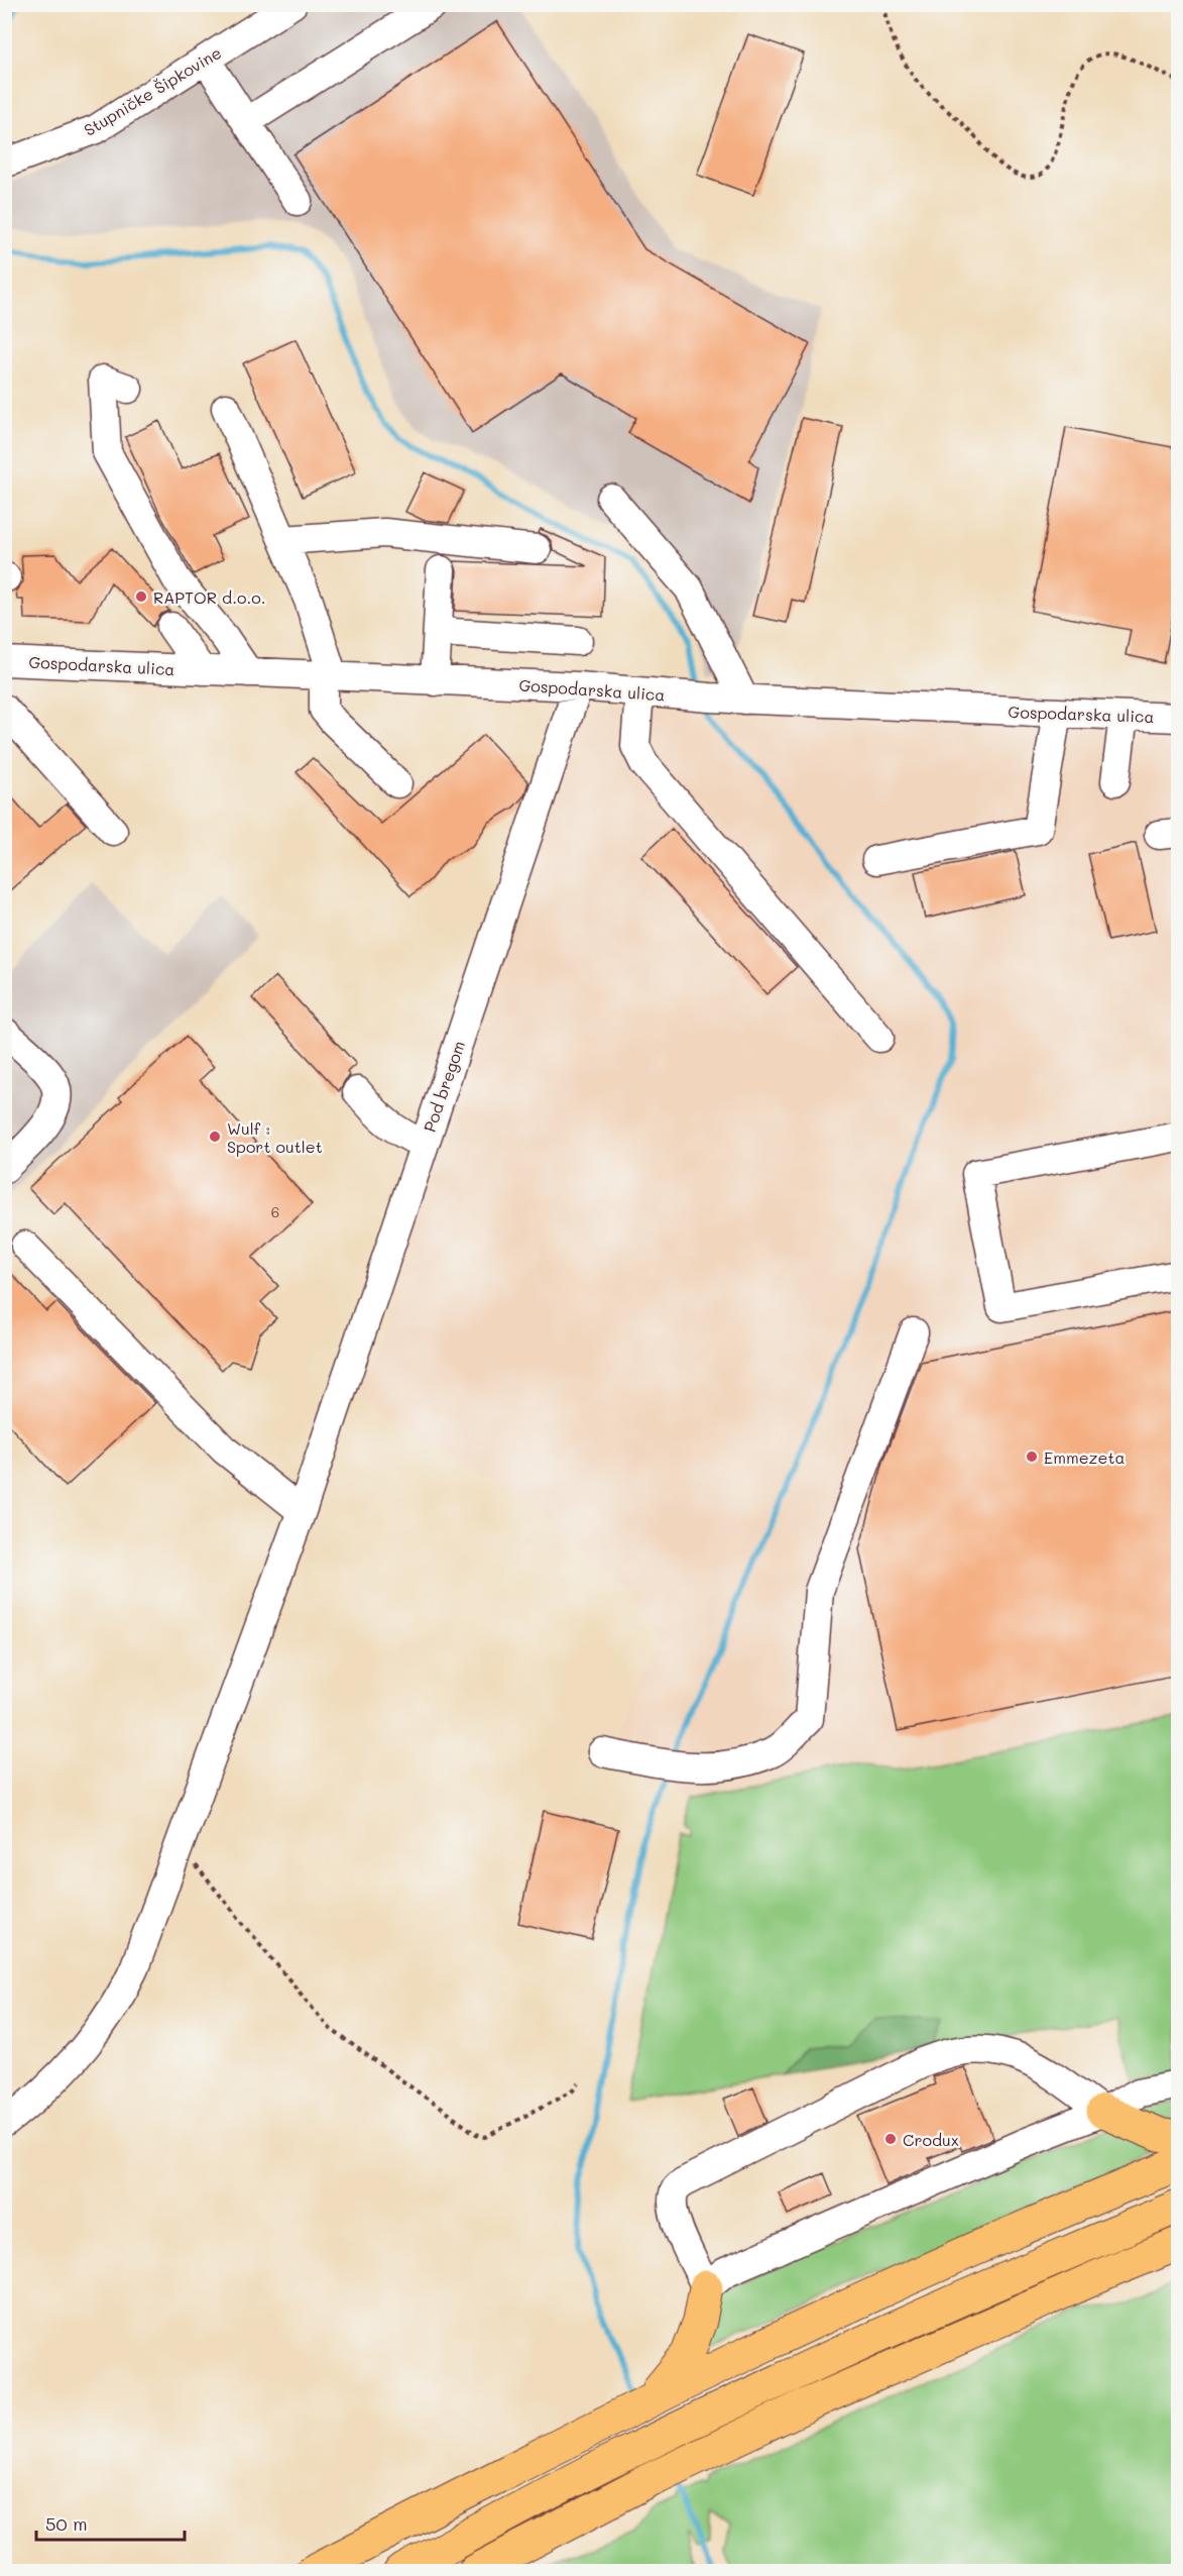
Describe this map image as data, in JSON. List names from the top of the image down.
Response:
{
  "streets": {
    "street": ["Stupničke Šipkovine", "Gospodarska ulica", "Pod bregom"]
  },
  "crossings": [
    ["Gospodarska ulica", "Pod bregom"]
  ],
  "places": [
    "RAPTOR d.o.o.",
    "Wulf : Sport outlet",
    "Emmezeta",
    "Crodux"
  ],
  "house_numbers": ["6"],
  "scale_bar": "50 m"
}
